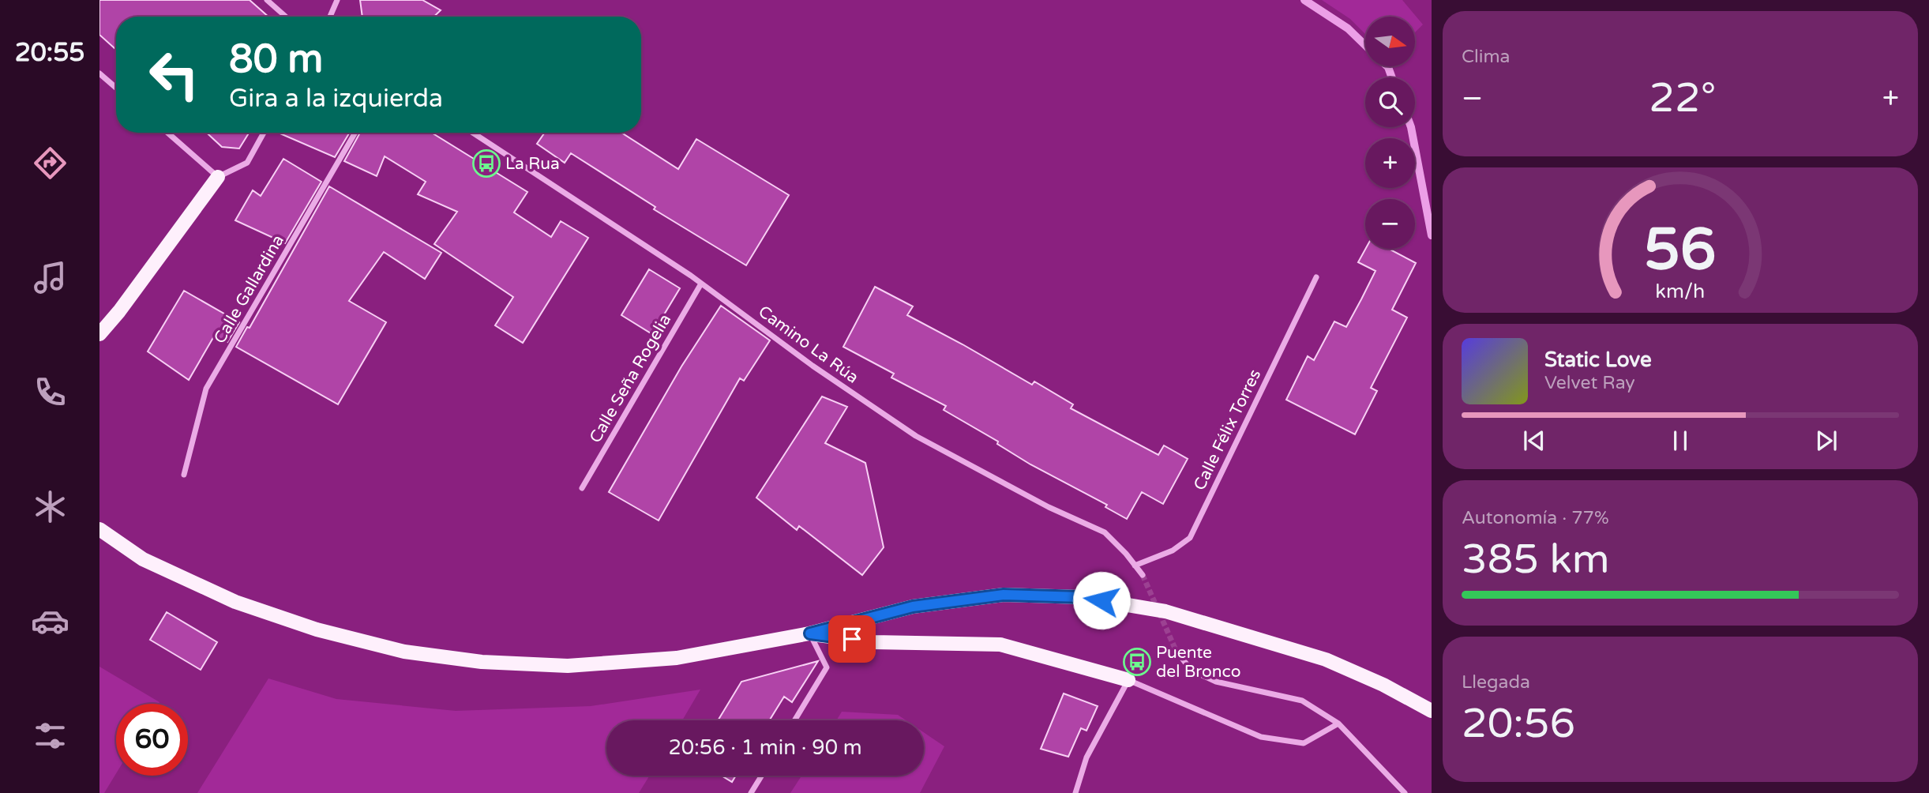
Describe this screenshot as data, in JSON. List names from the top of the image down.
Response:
{
  "streets": {
    "street": [
      "Calle Gallardina",
      "Camino La Rúa",
      "Calle Seña Rogelia",
      "Calle Félix Torres"
    ]
  },
  "crossings": [
    ["Camino La Rúa", "Calle Seña Rogelia"],
    ["Camino La Rúa", "Calle Félix Torres"]
  ],
  "places": {
    "bus stop": ["La Rua", "Puente del Bronco"]
  },
  "north": "right",
  "page": {
    "tabs": "20:55",
    "tile": [
      "Clima",
      ["Autonomía · 77%", "385 km"],
      ["Llegada", "20:56"]
    ],
    "map_buttons": ["+", "−"],
    "turn": ["80 m", "Gira a la izquierda"],
    "heat": ["−", "22°", "+"],
    "song": ["Static Love", "Velvet Ray"],
    "limit": "60",
    "trip": "20:56 · 1 min · 90 m",
    "gauge": ["56", "km/h"]
  }
}
